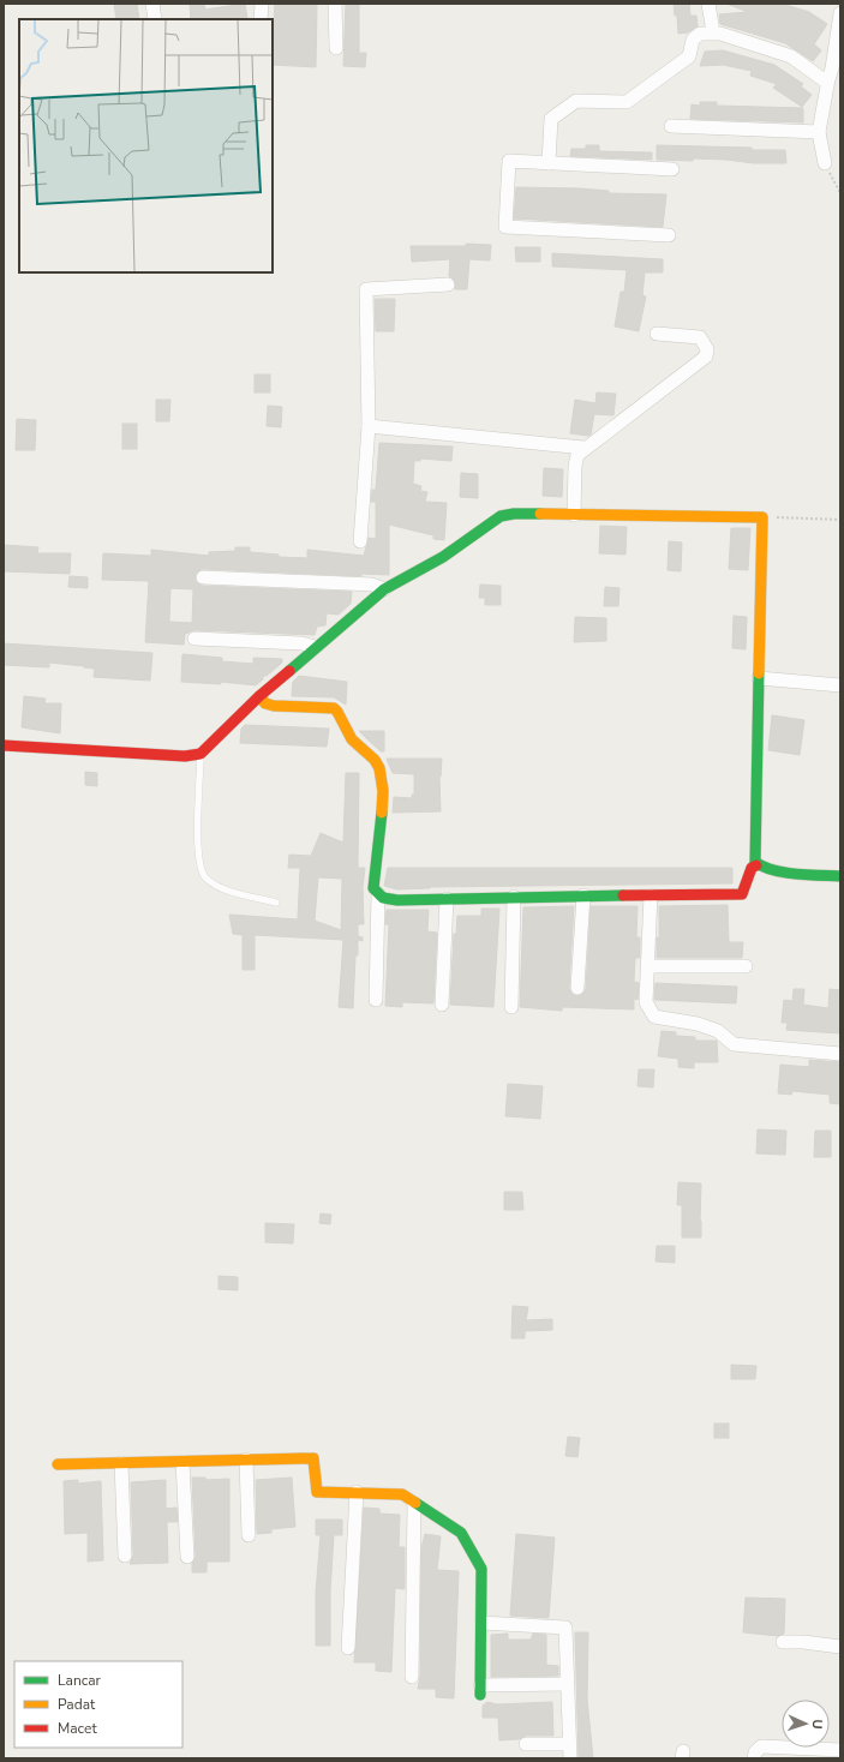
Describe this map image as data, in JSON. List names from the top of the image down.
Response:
{
  "legend": ["Lancar", "Padat", "Macet"],
  "north": "right"
}
